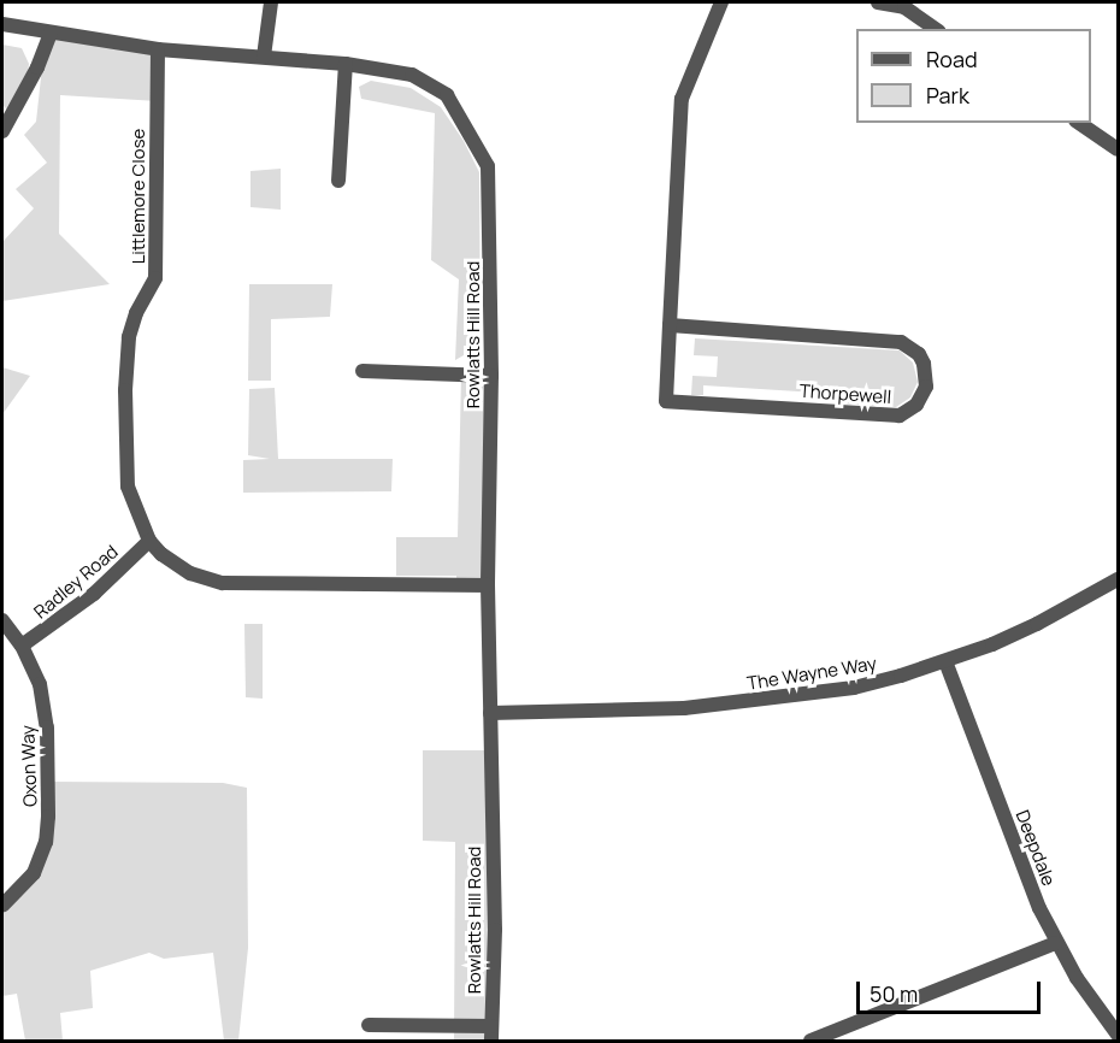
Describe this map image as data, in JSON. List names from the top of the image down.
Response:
{
  "streets": {
    "street": [
      "Littlemore Close",
      "Rowlatts Hill Road",
      "Thorpewell",
      "Radley Road",
      "The Wayne Way",
      "Oxon Way",
      "Deepdale"
    ]
  },
  "crossings": [
    ["Littlemore Close", "Rowlatts Hill Road"],
    ["Littlemore Close", "Radley Road"],
    ["Rowlatts Hill Road", "The Wayne Way"],
    ["Radley Road", "Oxon Way"],
    ["The Wayne Way", "Deepdale"]
  ],
  "legend": ["Road", "Park"],
  "scale_bar": "50 m"
}
